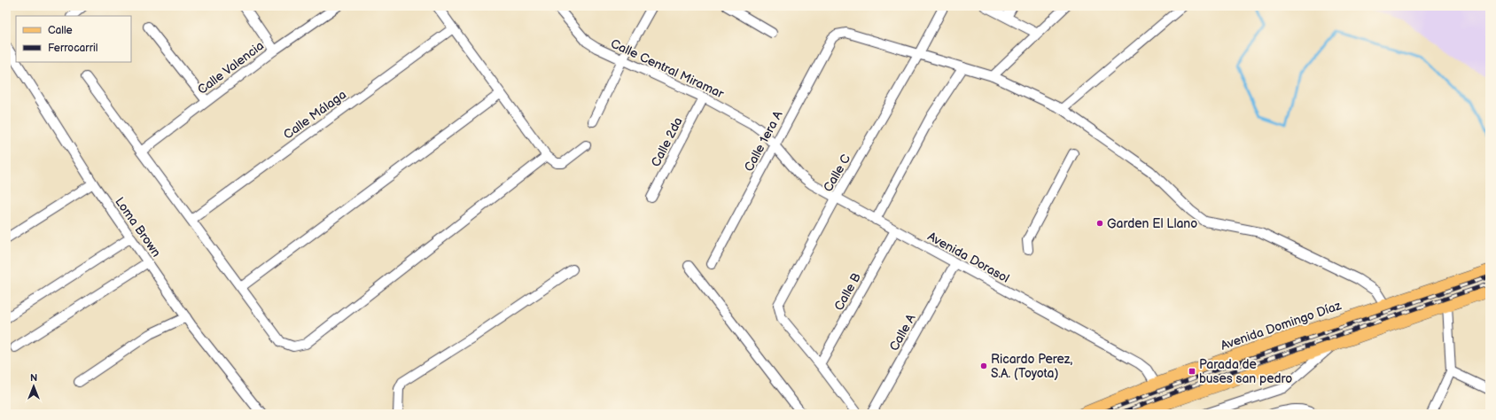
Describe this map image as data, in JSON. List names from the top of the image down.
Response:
{
  "streets": {
    "main road": ["Avenida Domingo Díaz"],
    "street": [
      "Calle Valencia",
      "Calle Central Miramar",
      "Calle Málaga",
      "Calle 1era A",
      "Calle 2da",
      "Calle C",
      "Loma Brown",
      "Avenida Dorasol",
      "Calle B",
      "Calle A"
    ]
  },
  "crossings": [
    ["Calle Central Miramar", "Calle 1era A"],
    ["Calle Central Miramar", "Calle 2da"],
    ["Calle Central Miramar", "Avenida Dorasol"],
    ["Calle 1era A", "Calle C"],
    ["Calle 1era A", "Avenida Dorasol"],
    ["Calle C", "Avenida Dorasol"],
    ["Calle C", "Calle B"],
    ["Avenida Dorasol", "Calle B"],
    ["Avenida Dorasol", "Avenida Domingo Díaz"],
    ["Avenida Dorasol", "Calle A"]
  ],
  "places": {
    "other": ["Garden El Llano", "Ricardo Perez, S.A. (Toyota)"],
    "transit": ["Parada de buses san pedro"]
  },
  "legend": ["Calle", "Ferrocarril"],
  "north": "top"
}
